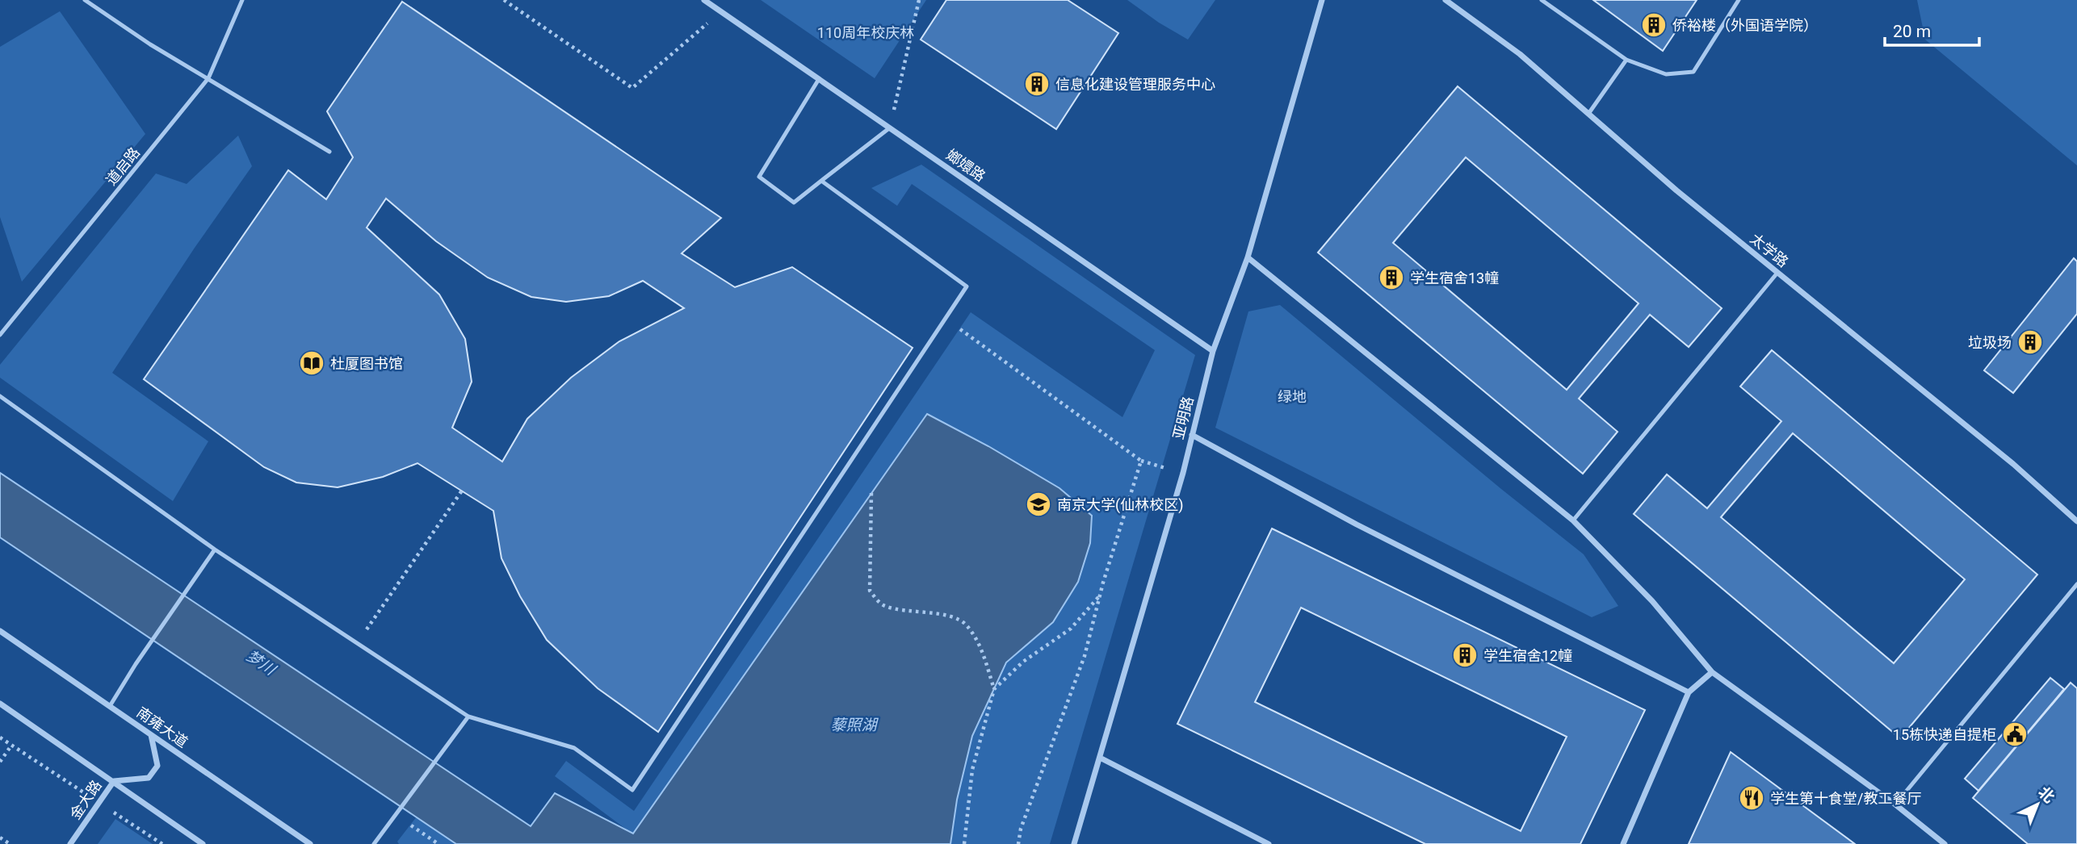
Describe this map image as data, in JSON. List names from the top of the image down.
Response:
{
  "streets": {
    "street": [
      "嫏嬛路",
      "太学路",
      "亚明路",
      "南雍大道",
      "金大路"
    ],
    "lane": ["道启路"]
  },
  "crossings": [
    ["嫏嬛路", "亚明路"],
    ["南雍大道", "金大路"]
  ],
  "water": ["梦川", "藜照湖"],
  "parks": ["110周年校庆林", "绿地"],
  "places": {
    "building": [
      "侨裕楼（外国语学院）",
      "信息化建设管理服务中心",
      "学生宿舍13幢",
      "垃圾场",
      "学生宿舍12幢"
    ],
    "library": ["杜厦图书馆"],
    "school or university": ["南京大学(仙林校区)"],
    "public building": ["15栋快递自提柜"],
    "restaurant": ["学生第十食堂/教工餐厅"]
  },
  "scale_bar": "20 m",
  "north": "top right"
}
